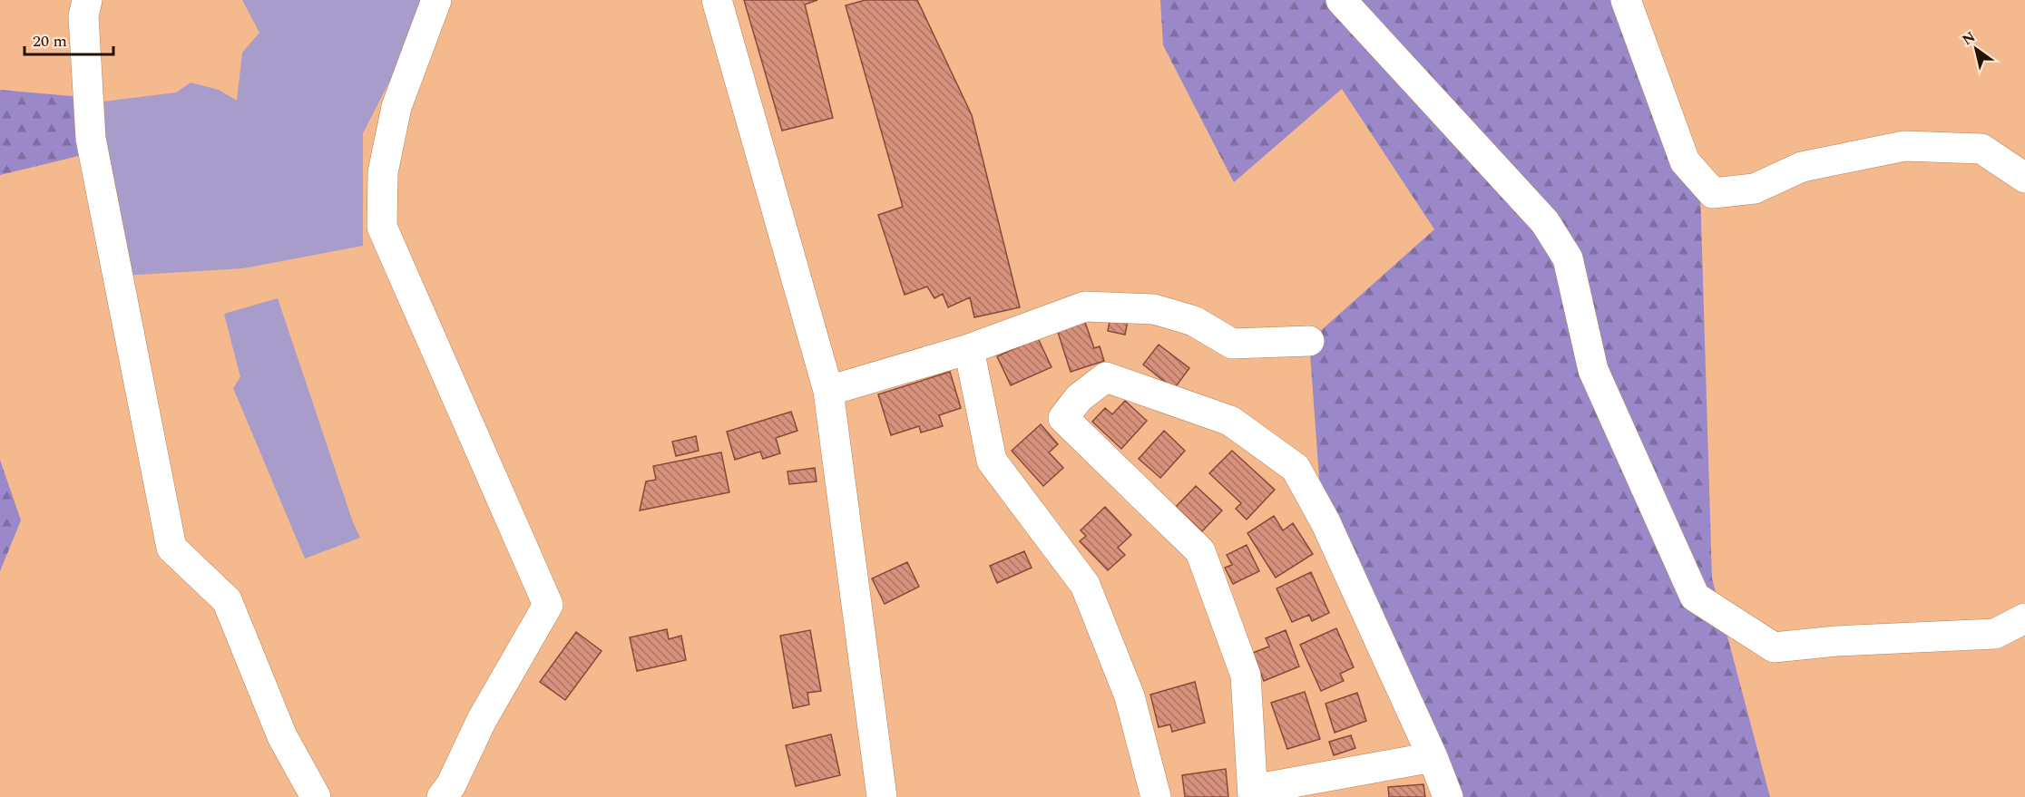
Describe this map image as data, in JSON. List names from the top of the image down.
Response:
{
  "scale_bar": "20 m",
  "north": "top left"
}
